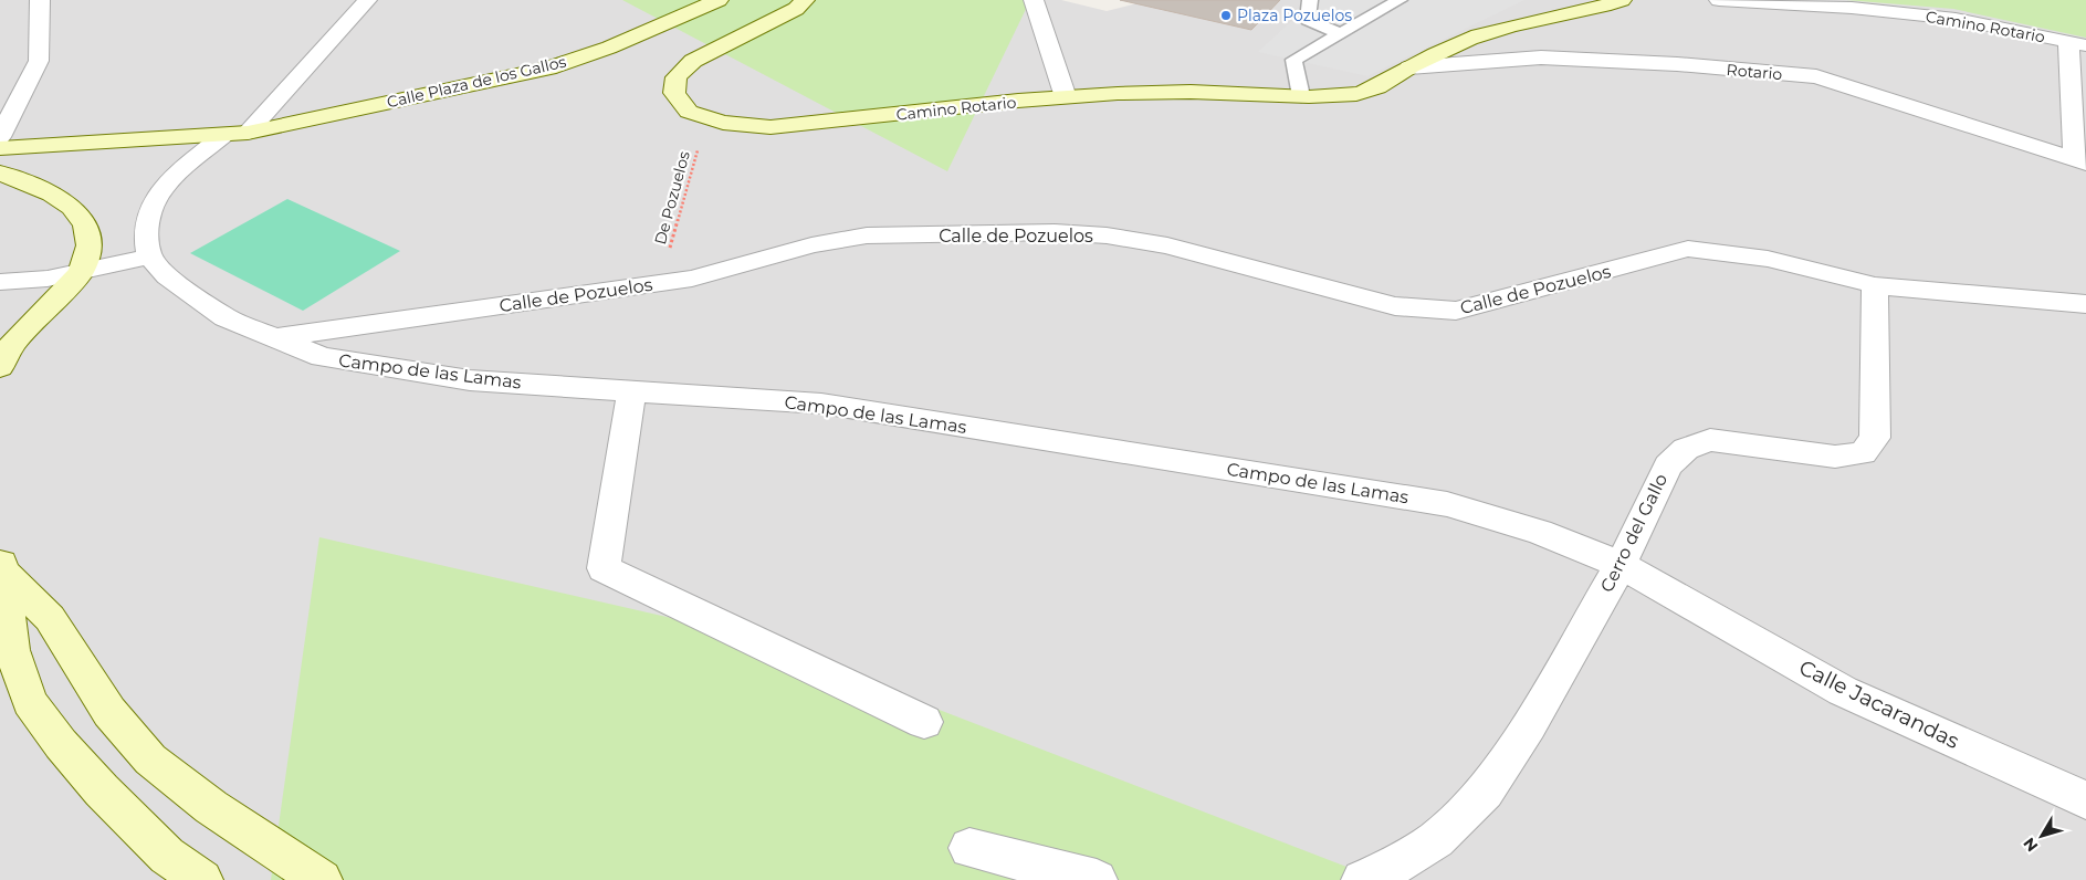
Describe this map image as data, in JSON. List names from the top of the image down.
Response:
{
  "streets": {
    "street": [
      "Camino Rotario",
      "Rotario",
      "Calle Plaza de los Gallos",
      "Calle de Pozuelos",
      "Campo de las Lamas",
      "Cerro del Gallo",
      "Calle Jacarandas"
    ],
    "path": ["De Pozuelos"]
  },
  "crossings": [
    ["Camino Rotario", "Rotario"],
    ["Camino Rotario", "De Pozuelos"],
    ["Calle Plaza de los Gallos", "Campo de las Lamas"],
    ["De Pozuelos", "Calle de Pozuelos"],
    ["Calle de Pozuelos", "Campo de las Lamas"],
    ["Calle de Pozuelos", "Cerro del Gallo"],
    ["Campo de las Lamas", "Cerro del Gallo"],
    ["Campo de las Lamas", "Calle Jacarandas"],
    ["Cerro del Gallo", "Calle Jacarandas"]
  ],
  "places": ["Plaza Pozuelos"],
  "north": "bottom left"
}
